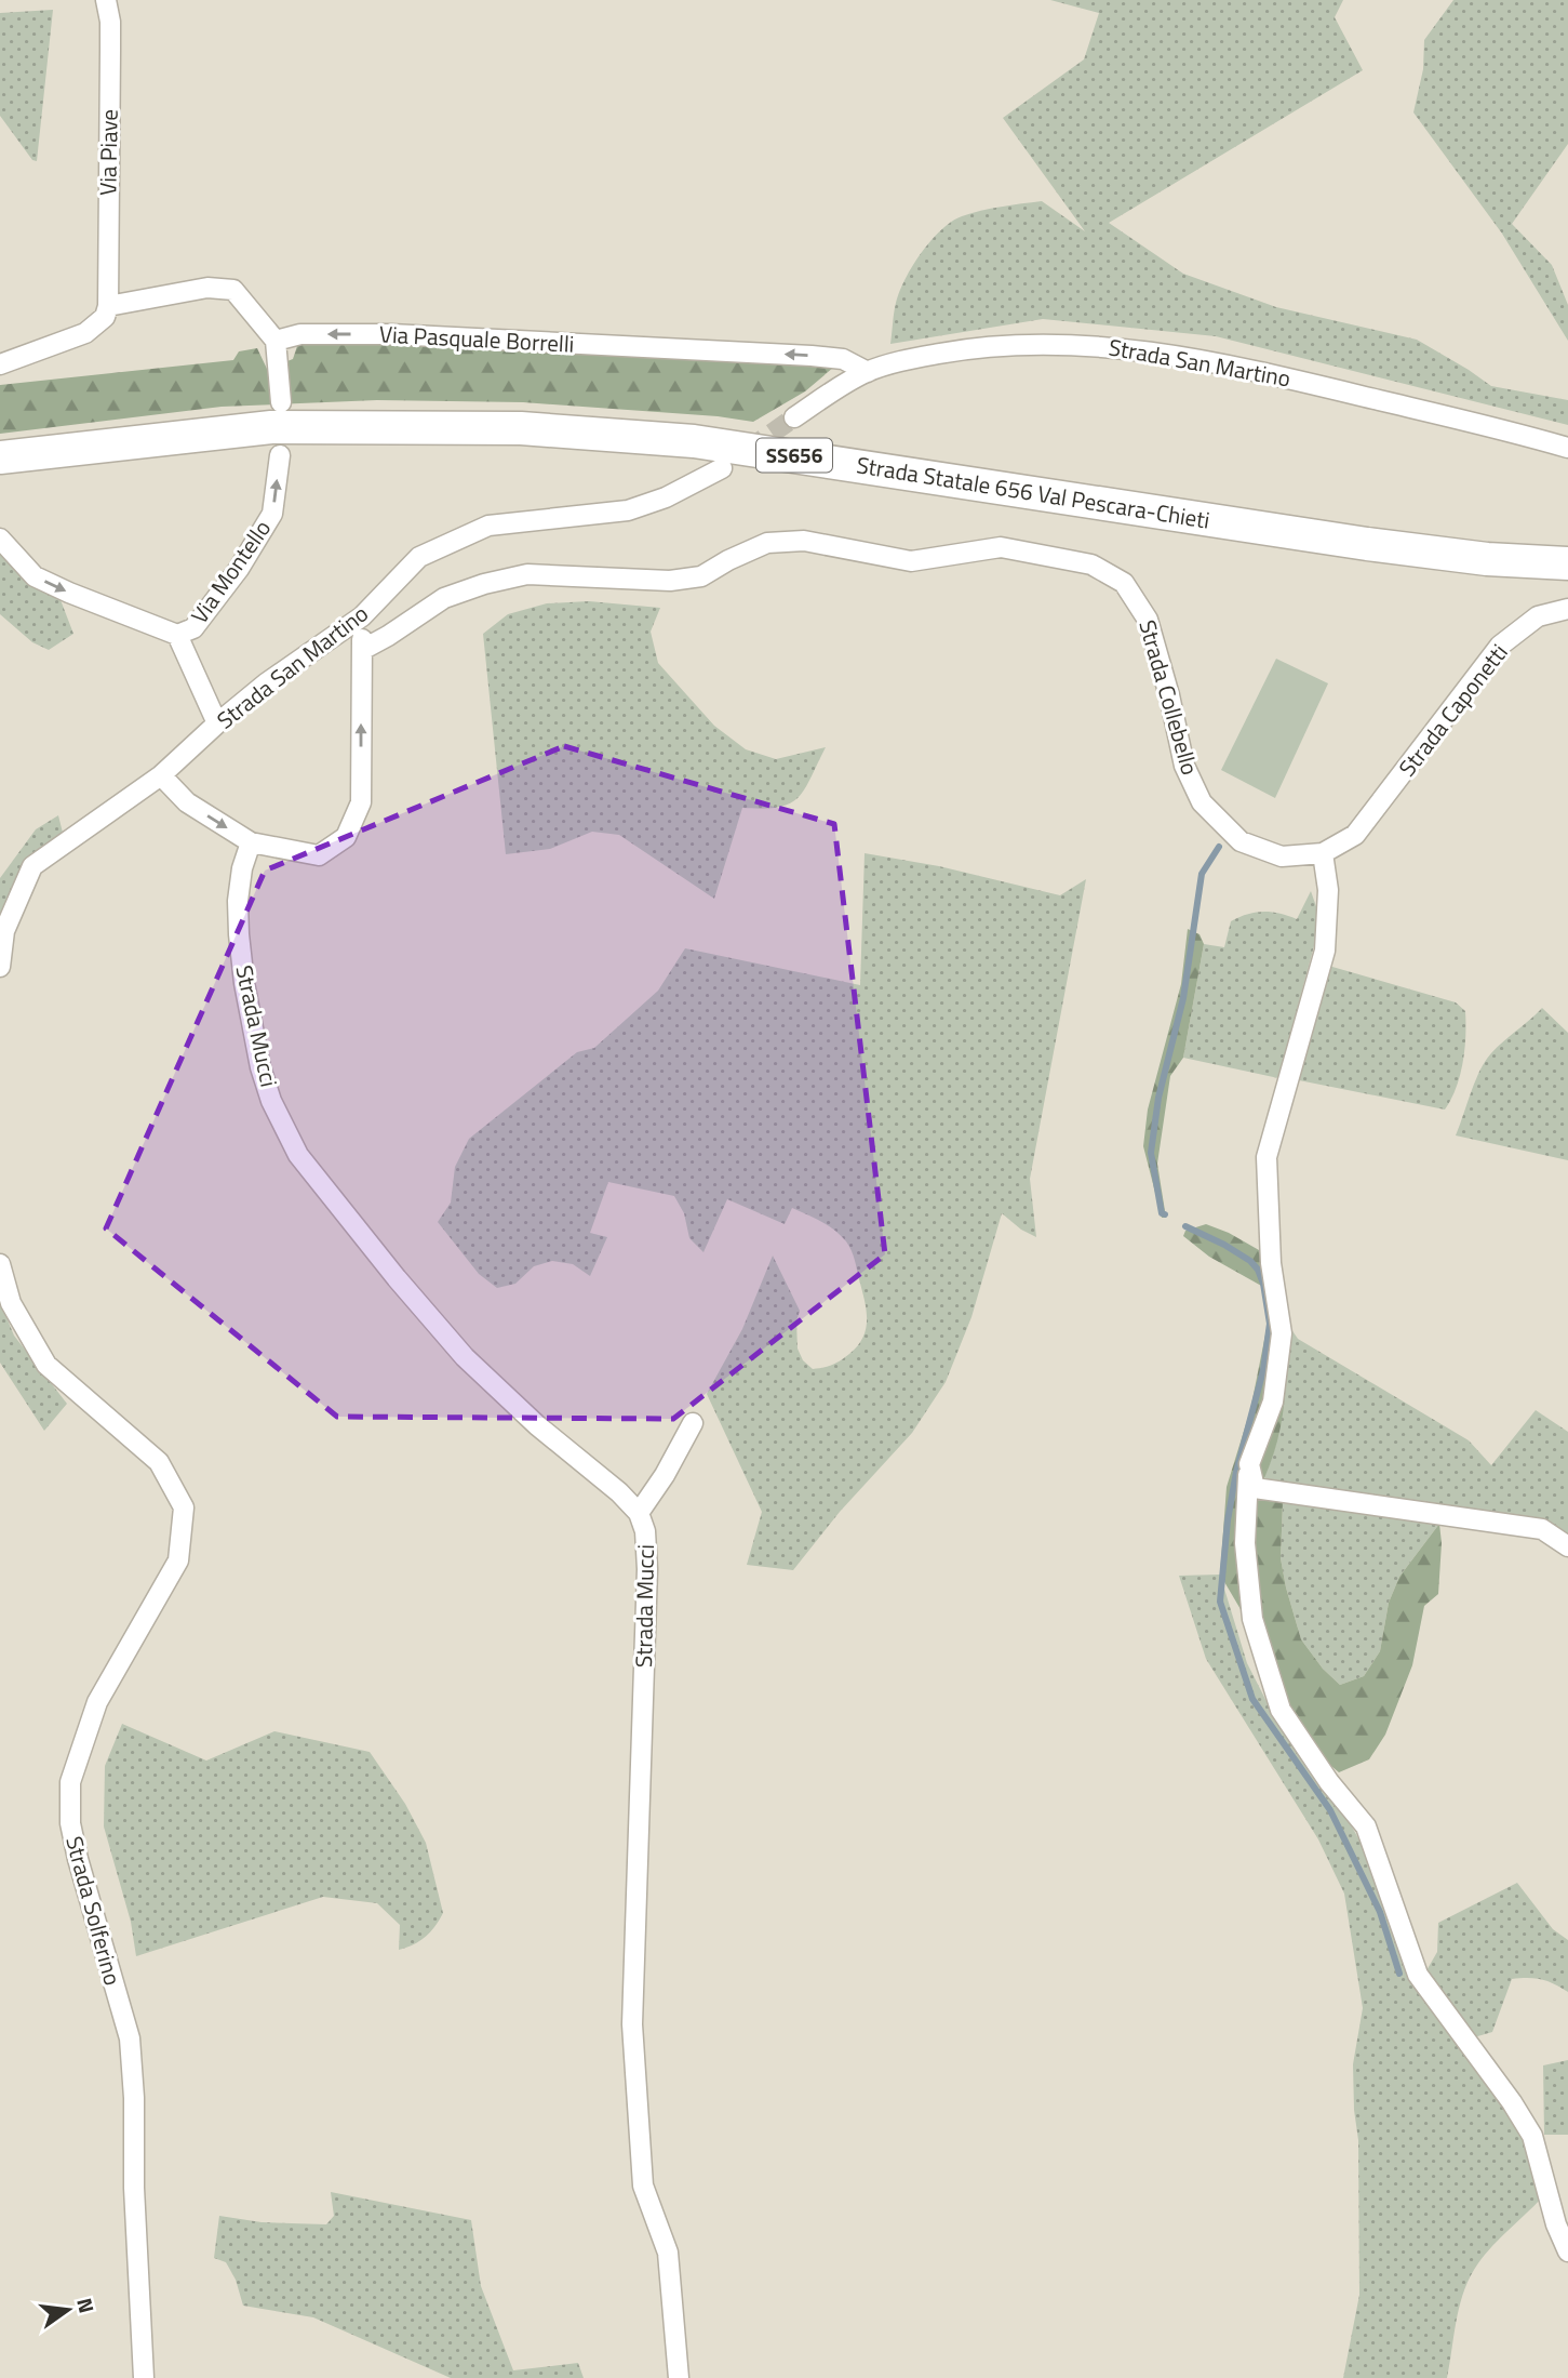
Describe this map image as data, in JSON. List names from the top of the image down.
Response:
{
  "streets": {
    "highway": ["SS656", "Strada Statale 656 Val Pescara-Chieti"],
    "street": [
      "Via Piave",
      "Via Pasquale Borrelli",
      "Strada San Martino",
      "Via Montello",
      "Strada Collebello",
      "Strada Caponetti",
      "Strada Mucci",
      "Strada Solferino"
    ]
  },
  "crossings": [
    ["Via Pasquale Borrelli", "Strada San Martino"],
    ["Strada San Martino", "Via Montello"],
    ["Strada Collebello", "Strada Caponetti"]
  ],
  "one_way": ["Via Pasquale Borrelli"],
  "north": "right"
}
